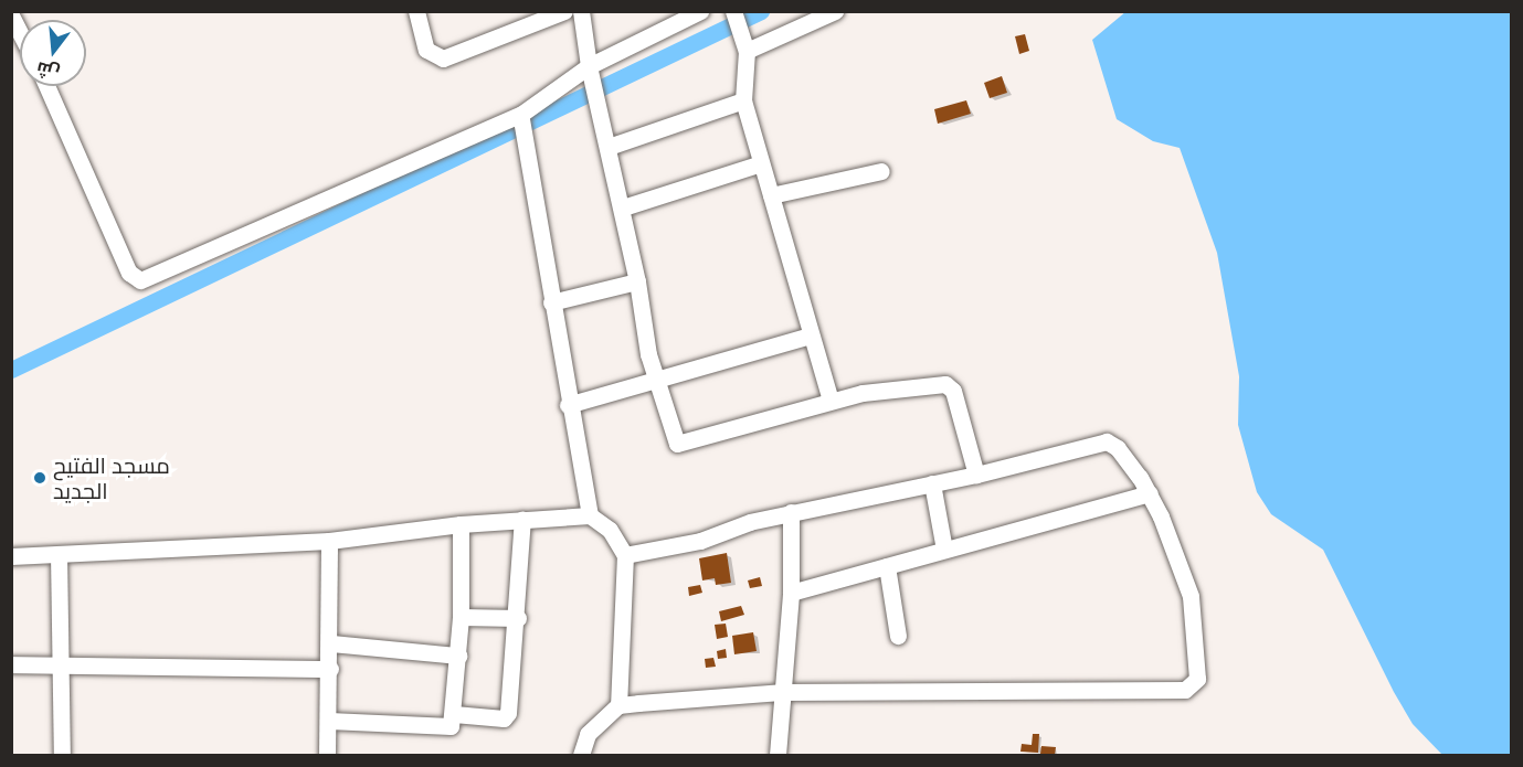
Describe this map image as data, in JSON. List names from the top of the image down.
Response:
{
  "places": ["مسجد الفتيح الجديد"],
  "north": "bottom"
}
